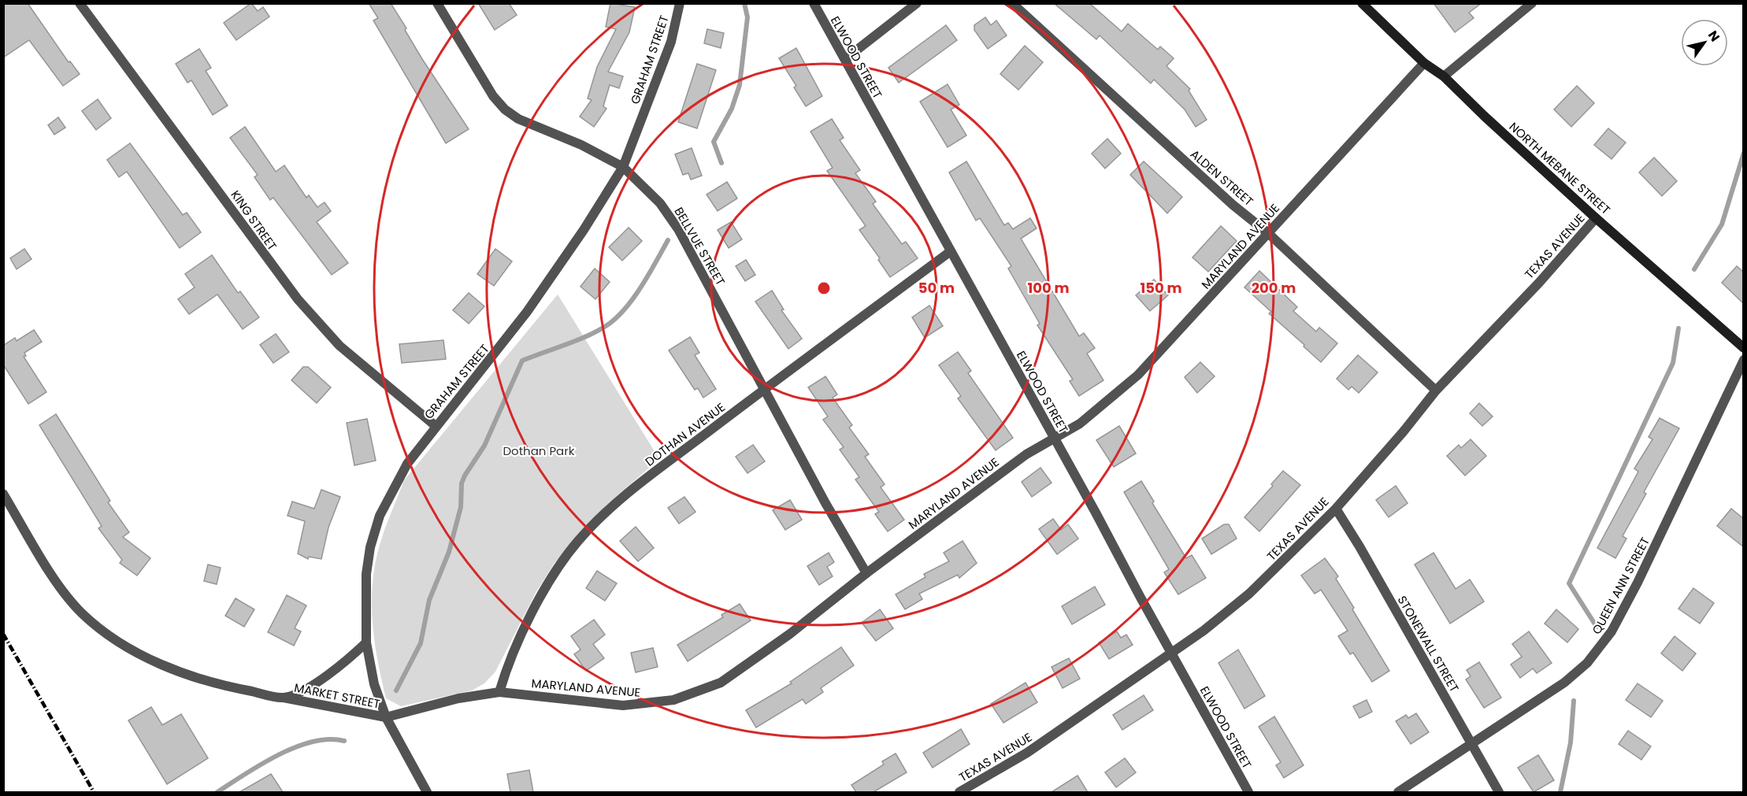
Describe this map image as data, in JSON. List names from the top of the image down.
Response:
{
  "streets": {
    "main road": ["NORTH MEBANE STREET"],
    "street": [
      "ELWOOD STREET",
      "GRAHAM STREET",
      "ALDEN STREET",
      "KING STREET",
      "BELLVUE STREET",
      "MARYLAND AVENUE",
      "TEXAS AVENUE",
      "DOTHAN AVENUE",
      "QUEEN ANN STREET",
      "STONEWALL STREET",
      "MARKET STREET"
    ]
  },
  "crossings": [
    ["ELWOOD STREET", "MARYLAND AVENUE"],
    ["ELWOOD STREET", "TEXAS AVENUE"],
    ["ELWOOD STREET", "DOTHAN AVENUE"],
    ["GRAHAM STREET", "KING STREET"],
    ["GRAHAM STREET", "BELLVUE STREET"],
    ["GRAHAM STREET", "MARYLAND AVENUE"],
    ["GRAHAM STREET", "MARKET STREET"],
    ["NORTH MEBANE STREET", "MARYLAND AVENUE"],
    ["NORTH MEBANE STREET", "TEXAS AVENUE"],
    ["ALDEN STREET", "MARYLAND AVENUE"],
    ["ALDEN STREET", "TEXAS AVENUE"],
    ["BELLVUE STREET", "MARYLAND AVENUE"],
    ["BELLVUE STREET", "DOTHAN AVENUE"],
    ["MARYLAND AVENUE", "DOTHAN AVENUE"],
    ["MARYLAND AVENUE", "MARKET STREET"],
    ["TEXAS AVENUE", "STONEWALL STREET"],
    ["QUEEN ANN STREET", "STONEWALL STREET"]
  ],
  "parks": ["Dothan Park"],
  "north": "top right",
  "rings": [
    "50 m",
    "100 m",
    "150 m",
    "200 m"
  ]
}
